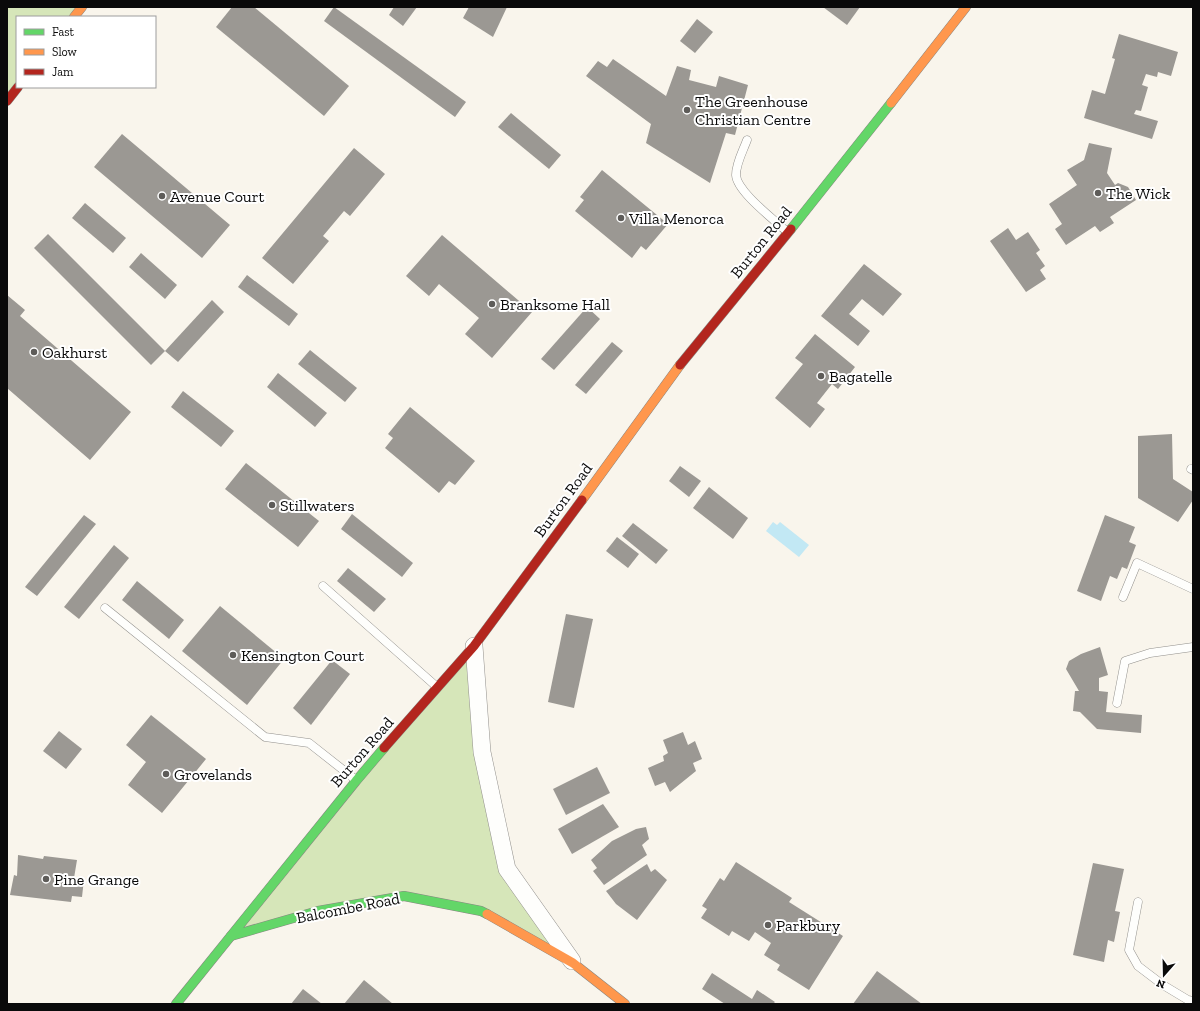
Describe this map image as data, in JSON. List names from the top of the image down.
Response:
{
  "streets": {
    "street": ["Burton Road", "Balcombe Road"]
  },
  "crossings": [
    ["Burton Road", "Balcombe Road"]
  ],
  "places": [
    "The Greenhouse Christian Centre",
    "The Wick",
    "Avenue Court",
    "Villa Menorca",
    "Branksome Hall",
    "Oakhurst",
    "Bagatelle",
    "Stillwaters",
    "Kensington Court",
    "Grovelands",
    "Pine Grange",
    "Parkbury"
  ],
  "legend": ["Fast", "Slow", "Jam"],
  "north": "bottom"
}
